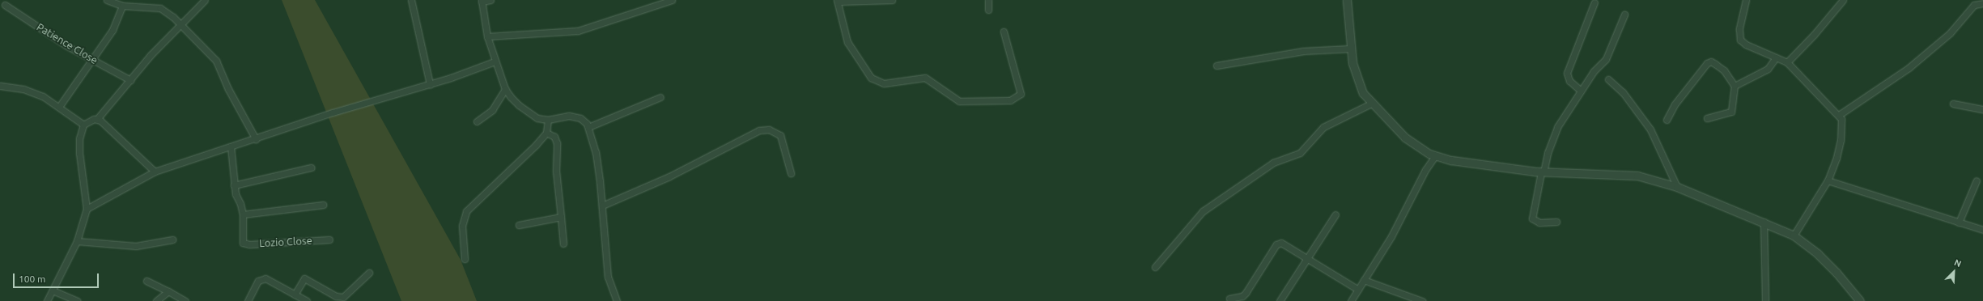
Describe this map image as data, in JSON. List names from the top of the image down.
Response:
{
  "streets": {
    "street": ["Patience Close", "Lozio Close"]
  },
  "scale_bar": "100 m",
  "north": "top right"
}
